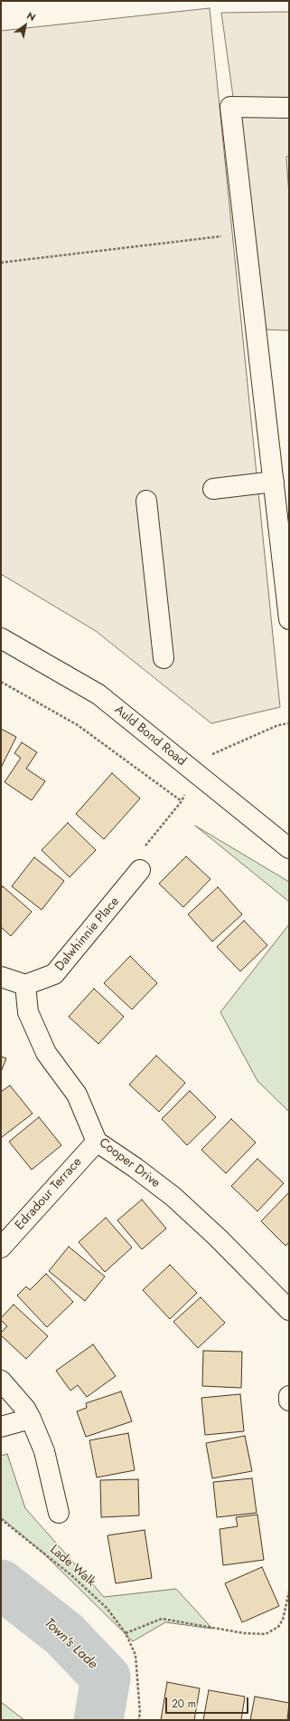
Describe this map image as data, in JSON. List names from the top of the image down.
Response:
{
  "streets": {
    "street": [
      "Auld Bond Road",
      "Dalwhinnie Place",
      "Cooper Drive",
      "Edradour Terrace"
    ],
    "path": ["Lade Walk"]
  },
  "crossings": [
    ["Dalwhinnie Place", "Cooper Drive"],
    ["Cooper Drive", "Edradour Terrace"]
  ],
  "water": ["Town's Lade"],
  "scale_bar": "20 m",
  "north": "top right"
}
